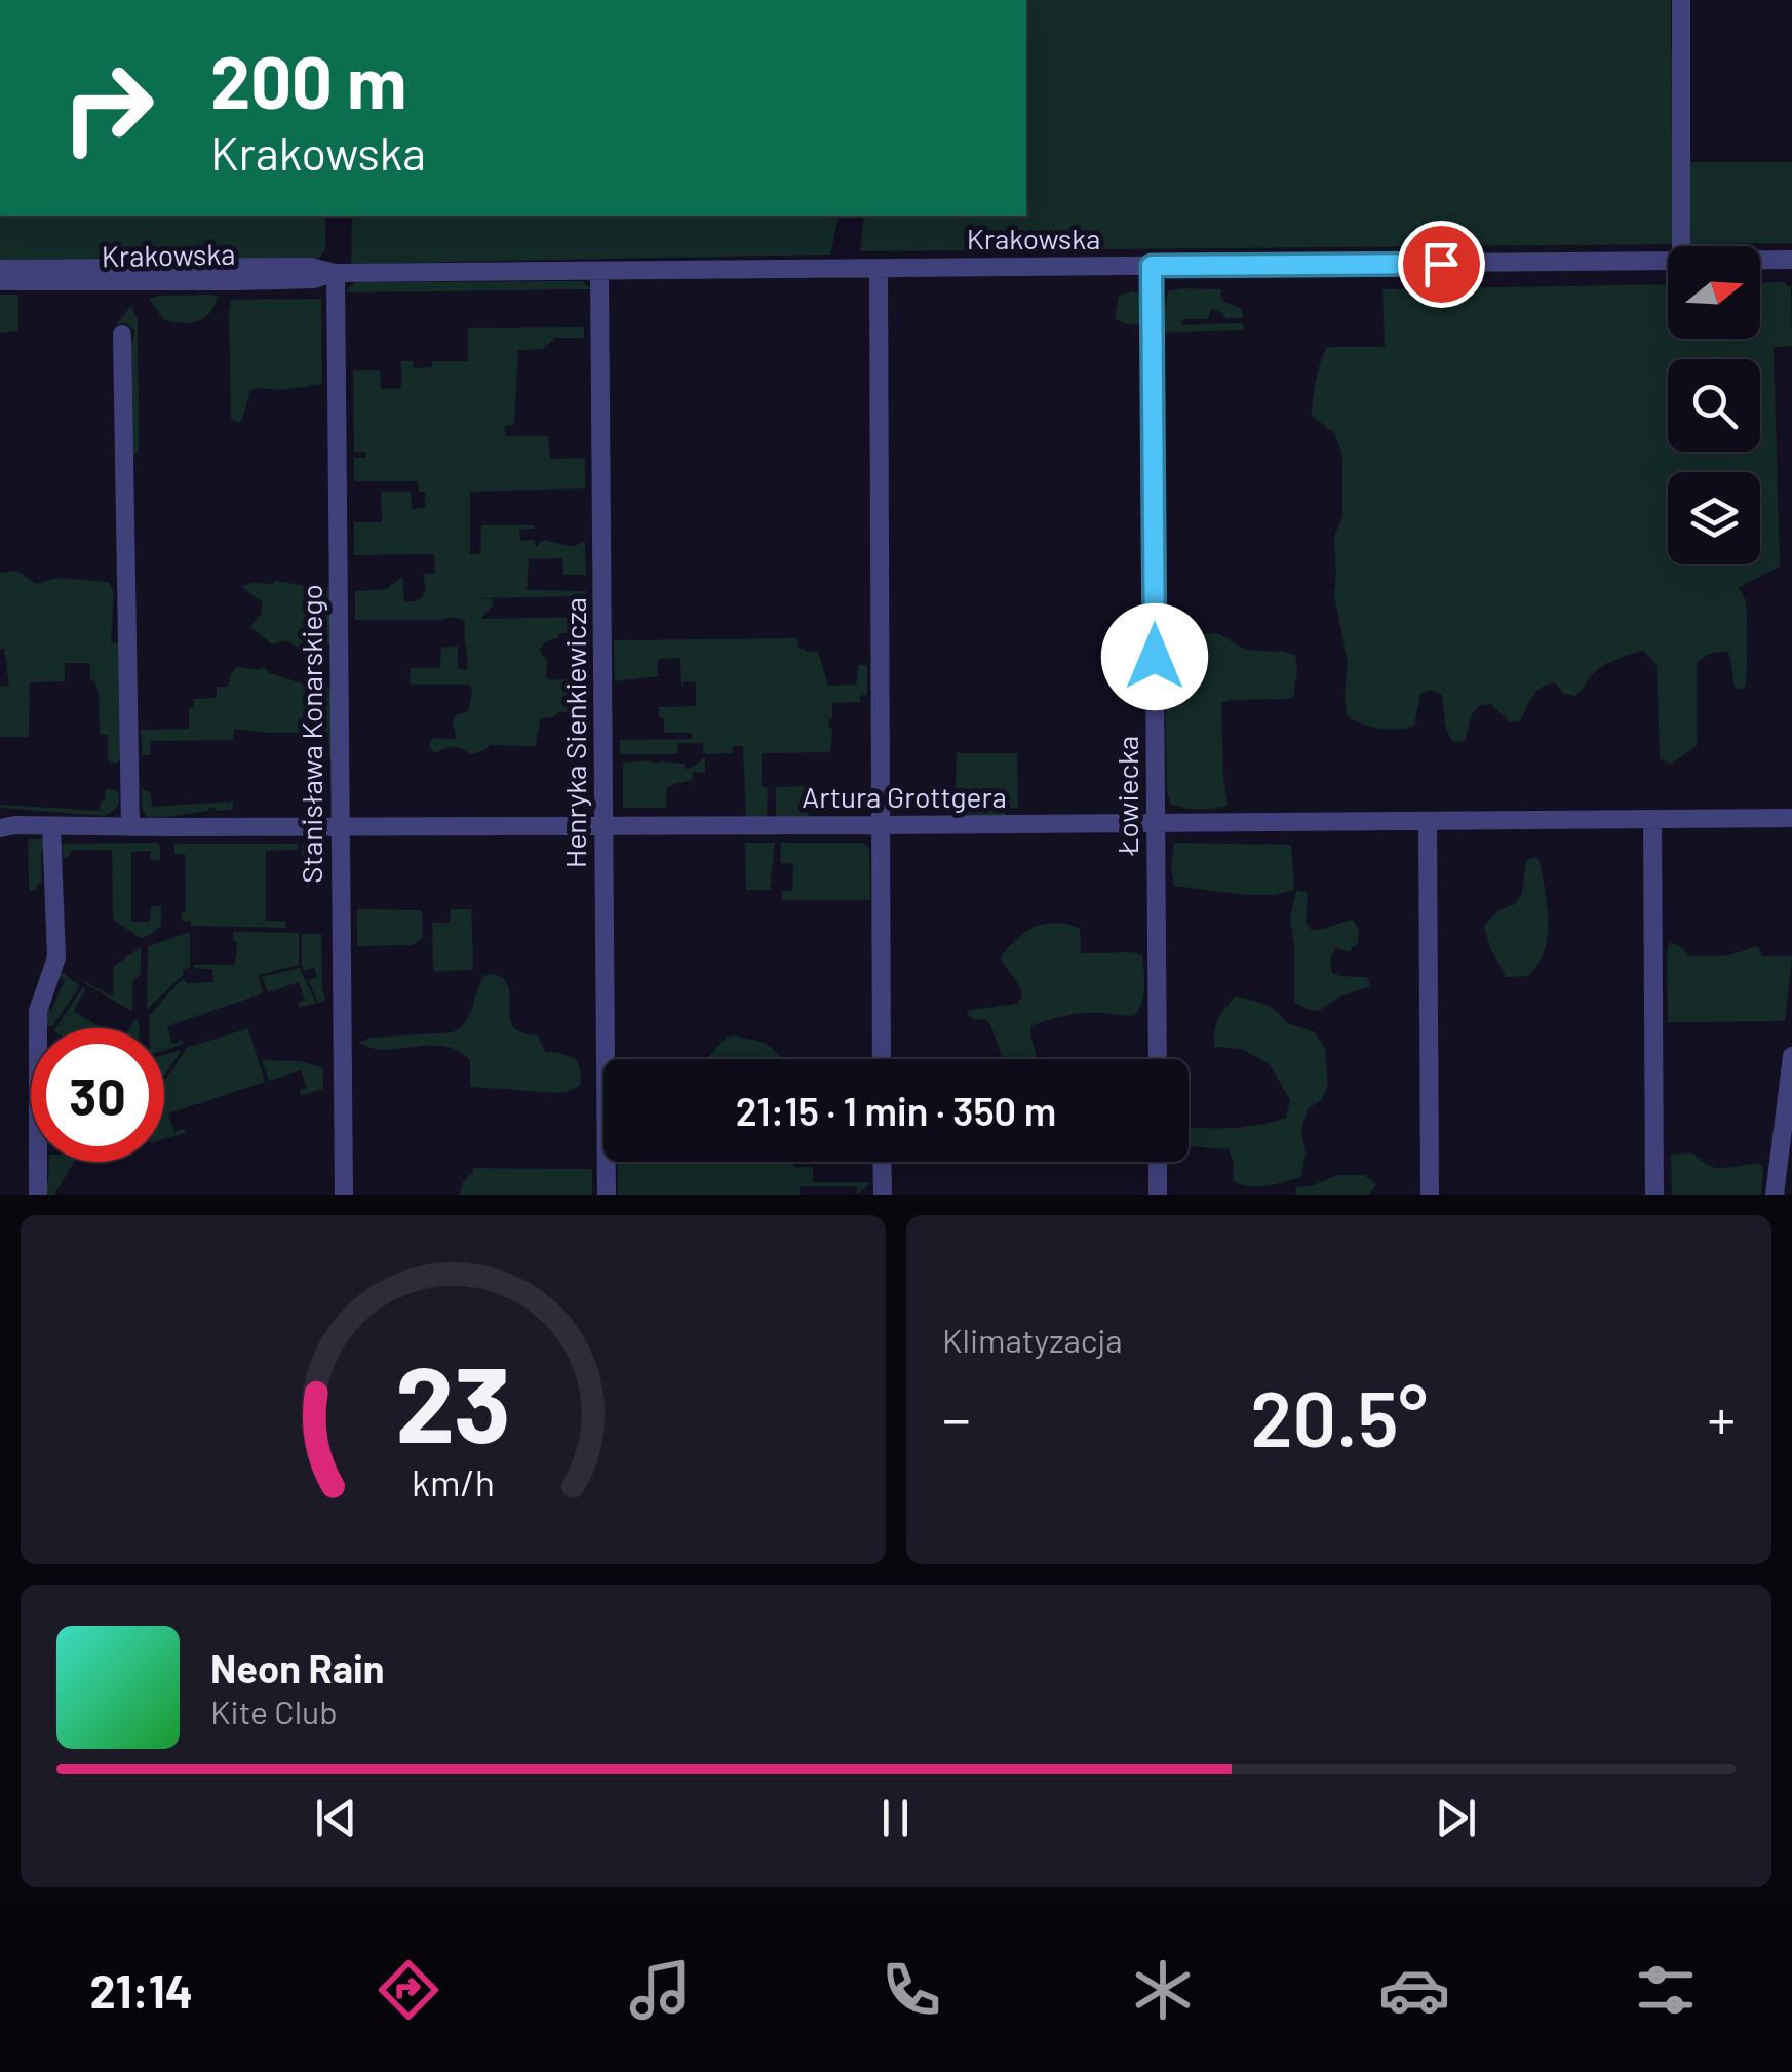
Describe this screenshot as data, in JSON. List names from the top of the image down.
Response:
{
  "streets": {
    "street": [
      "Krakowska",
      "Henryka Sienkiewicza",
      "Stanisława Konarskiego",
      "Łowiecka",
      "Artura Grottgera"
    ]
  },
  "crossings": [
    ["Krakowska", "Henryka Sienkiewicza"],
    ["Krakowska", "Stanisława Konarskiego"],
    ["Krakowska", "Łowiecka"],
    ["Henryka Sienkiewicza", "Artura Grottgera"],
    ["Stanisława Konarskiego", "Artura Grottgera"],
    ["Łowiecka", "Artura Grottgera"]
  ],
  "north": "right",
  "page": {
    "turn": ["200 m", "Krakowska"],
    "limit": "30",
    "trip": "21:15 · 1 min · 350 m",
    "tile": "Klimatyzacja",
    "heat": ["−", "20.5°", "+"],
    "song": ["Neon Rain", "Kite Club"],
    "tabs": "21:14",
    "gauge": ["23", "km/h"]
  }
}
